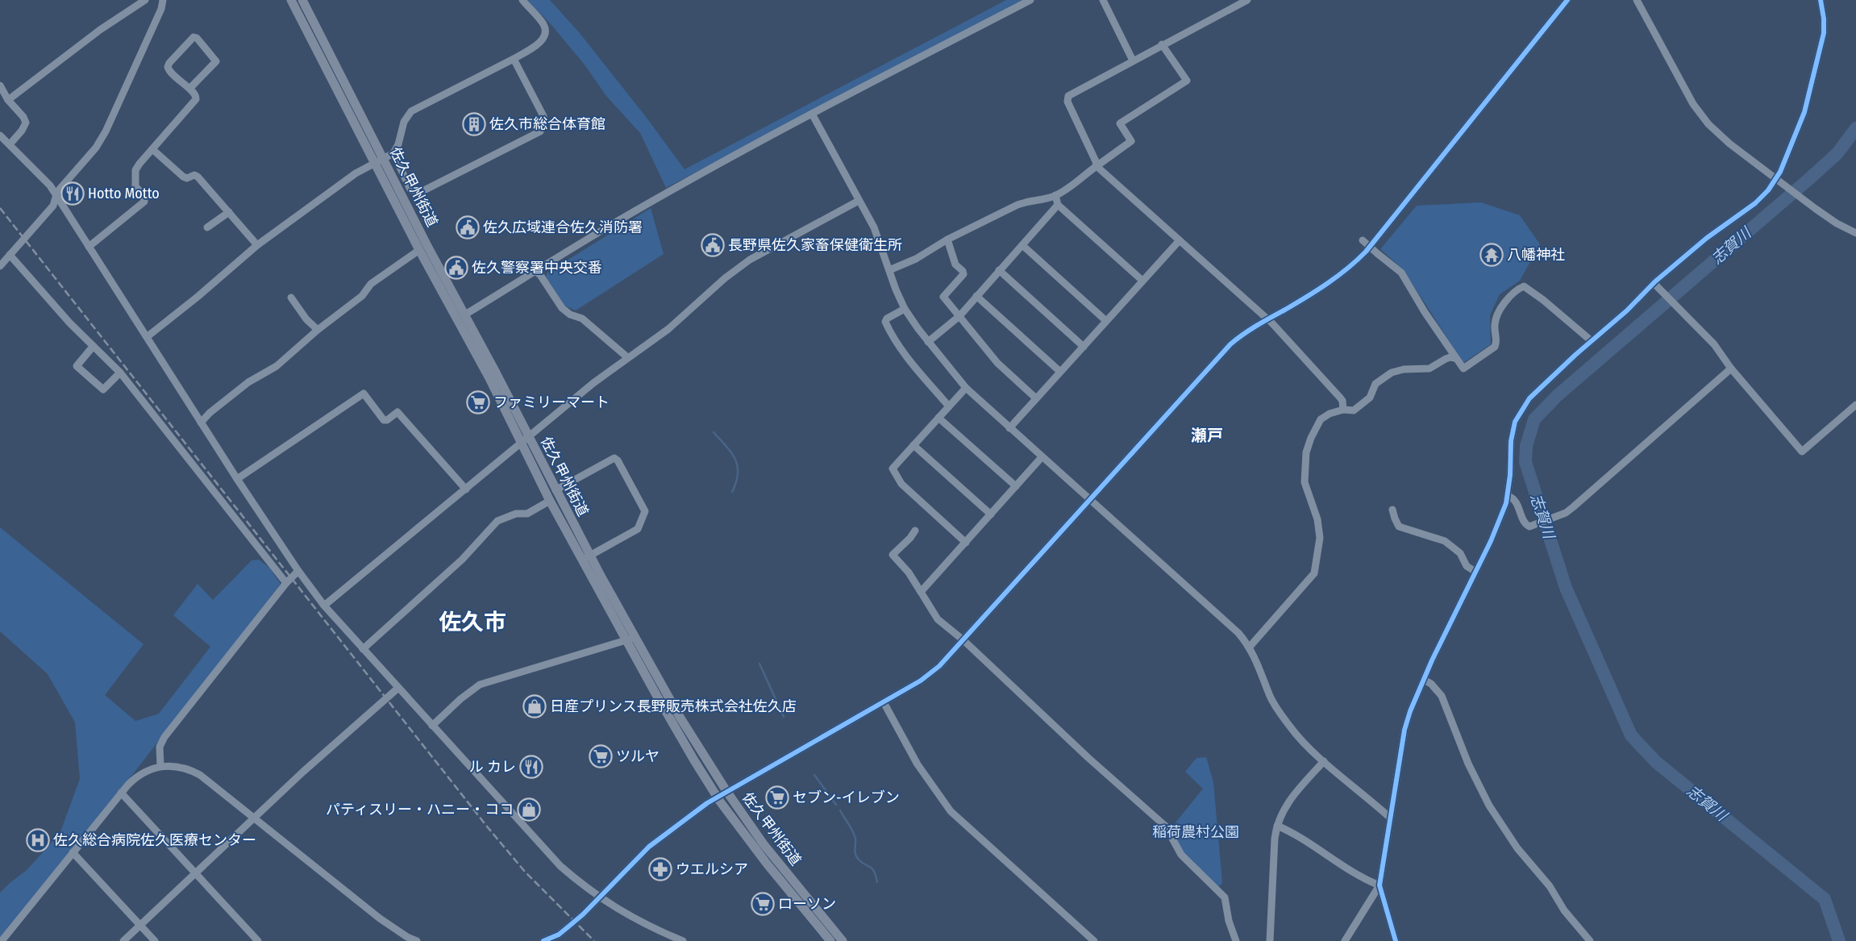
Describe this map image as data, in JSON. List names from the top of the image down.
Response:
{
  "streets": {
    "main road": ["佐久甲州街道"]
  },
  "districts": ["瀬戸", "佐久市"],
  "water": ["志賀川"],
  "parks": ["稲荷農村公園"],
  "places": {
    "building": ["佐久市総合体育館"],
    "restaurant": ["Hotto Motto", "ル カレ"],
    "public building": ["佐久広域連合佐久消防署", "長野県佐久家畜保健衛生所", "佐久警察署中央交番"],
    "temple": ["八幡神社"],
    "supermarket": [
      "ファミリーマート",
      "ツルヤ",
      "セブン-イレブン",
      "ローソン"
    ],
    "shop": ["日産プリンス長野販売株式会社佐久店", "パティスリー・ハニー・ココ"],
    "hospital": ["佐久総合病院佐久医療センター"],
    "pharmacy": ["ウエルシア"]
  }
}
